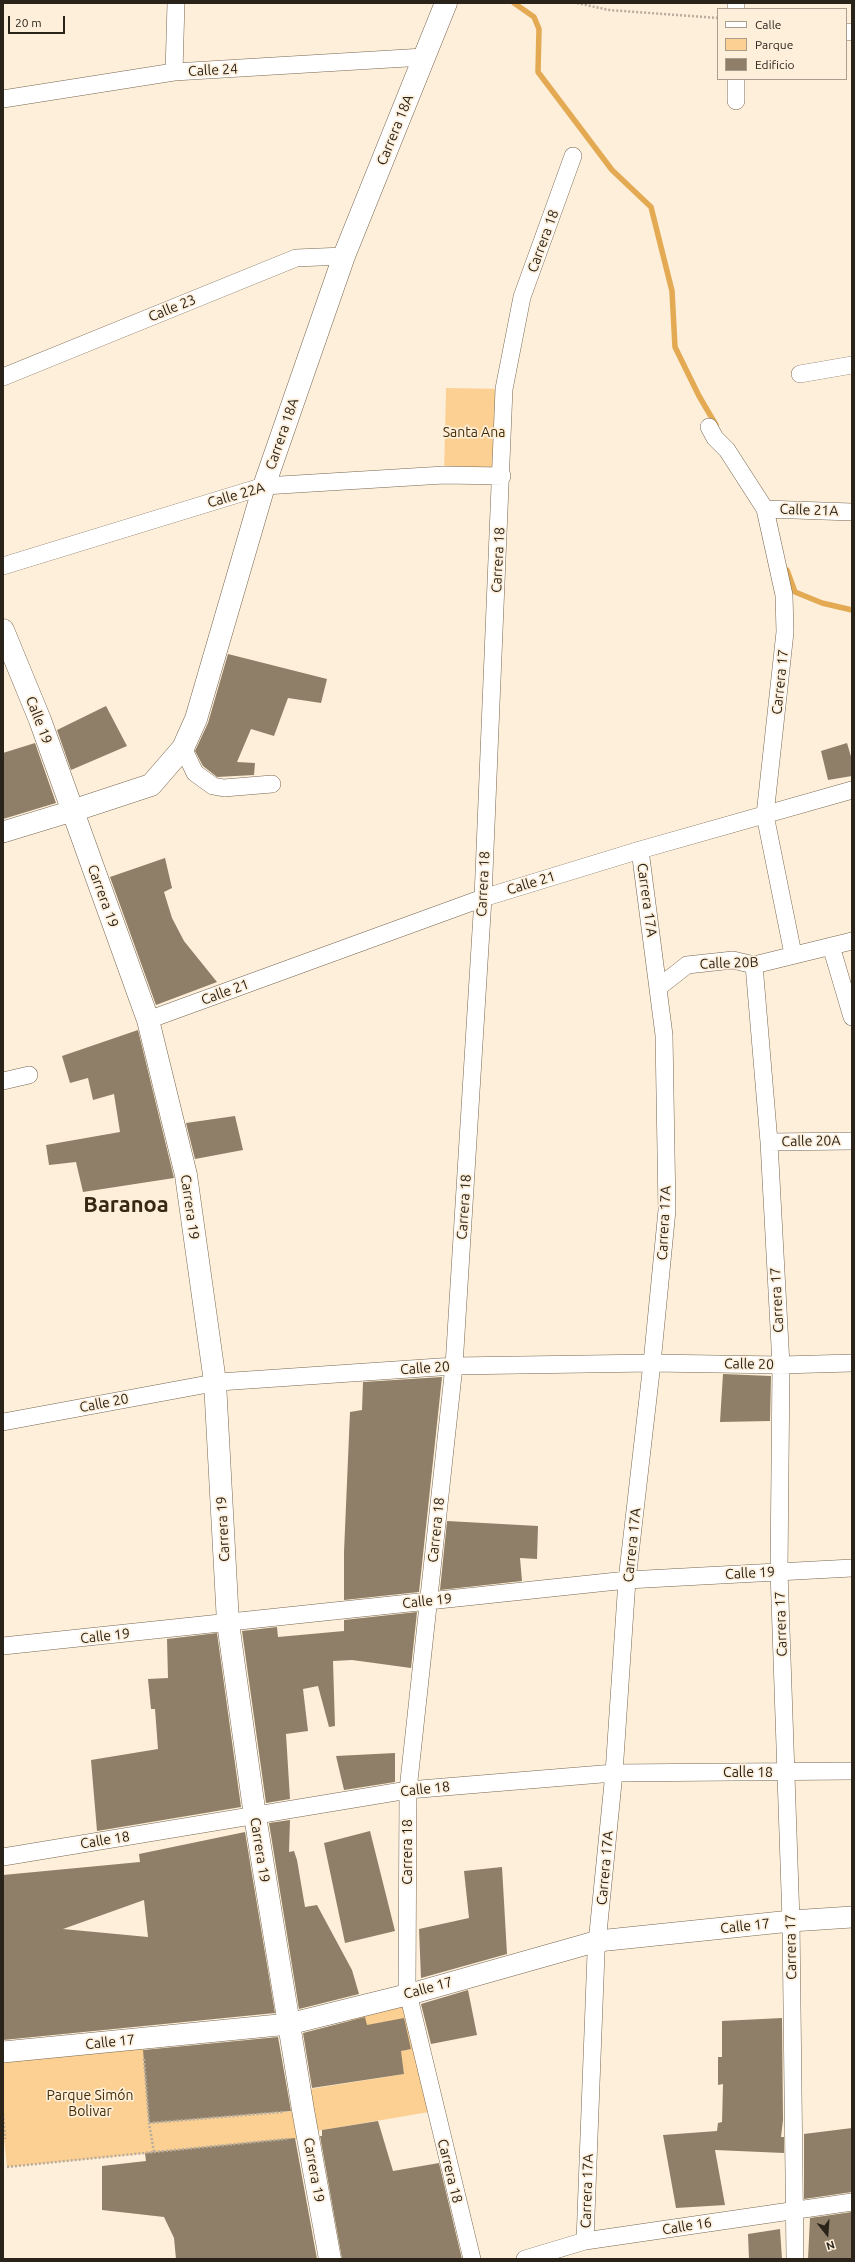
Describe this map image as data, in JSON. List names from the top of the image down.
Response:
{
  "streets": {
    "main road": ["Carrera 18A", "Calle 19", "Carrera 19"],
    "street": [
      "Calle 24",
      "Carrera 18",
      "Calle 23",
      "Calle 22A",
      "Calle 21A",
      "Carrera 17",
      "Calle 21",
      "Carrera 17A",
      "Calle 20B",
      "Calle 20A",
      "Calle 20",
      "Calle 18",
      "Calle 17",
      "Calle 16"
    ]
  },
  "crossings": [
    ["Calle 24", "Carrera 18A"],
    ["Carrera 18A", "Calle 23"],
    ["Carrera 18A", "Calle 22A"],
    ["Carrera 18A", "Calle 19"],
    ["Carrera 18A", "Carrera 19"],
    ["Carrera 18", "Calle 22A"],
    ["Carrera 18", "Calle 19"],
    ["Carrera 18", "Calle 21"],
    ["Carrera 18", "Calle 20"],
    ["Carrera 18", "Calle 18"],
    ["Carrera 18", "Calle 17"],
    ["Calle 21A", "Carrera 17"],
    ["Carrera 17", "Calle 19"],
    ["Carrera 17", "Calle 21"],
    ["Carrera 17", "Calle 20B"],
    ["Carrera 17", "Calle 20A"],
    ["Carrera 17", "Calle 20"],
    ["Carrera 17", "Calle 18"],
    ["Carrera 17", "Calle 17"],
    ["Carrera 17", "Calle 16"],
    ["Calle 19", "Carrera 19"],
    ["Calle 19", "Carrera 17A"],
    ["Calle 21", "Carrera 19"],
    ["Calle 21", "Carrera 17A"],
    ["Carrera 19", "Calle 20"],
    ["Carrera 19", "Calle 18"],
    ["Carrera 19", "Calle 17"],
    ["Carrera 17A", "Calle 20B"],
    ["Carrera 17A", "Calle 20"],
    ["Carrera 17A", "Calle 18"],
    ["Carrera 17A", "Calle 17"],
    ["Carrera 17A", "Calle 16"]
  ],
  "districts": ["Baranoa"],
  "parks": ["Santa Ana", "Parque Simón Bolivar"],
  "legend": ["Calle", "Parque", "Edificio"],
  "scale_bar": "20 m",
  "north": "bottom"
}
